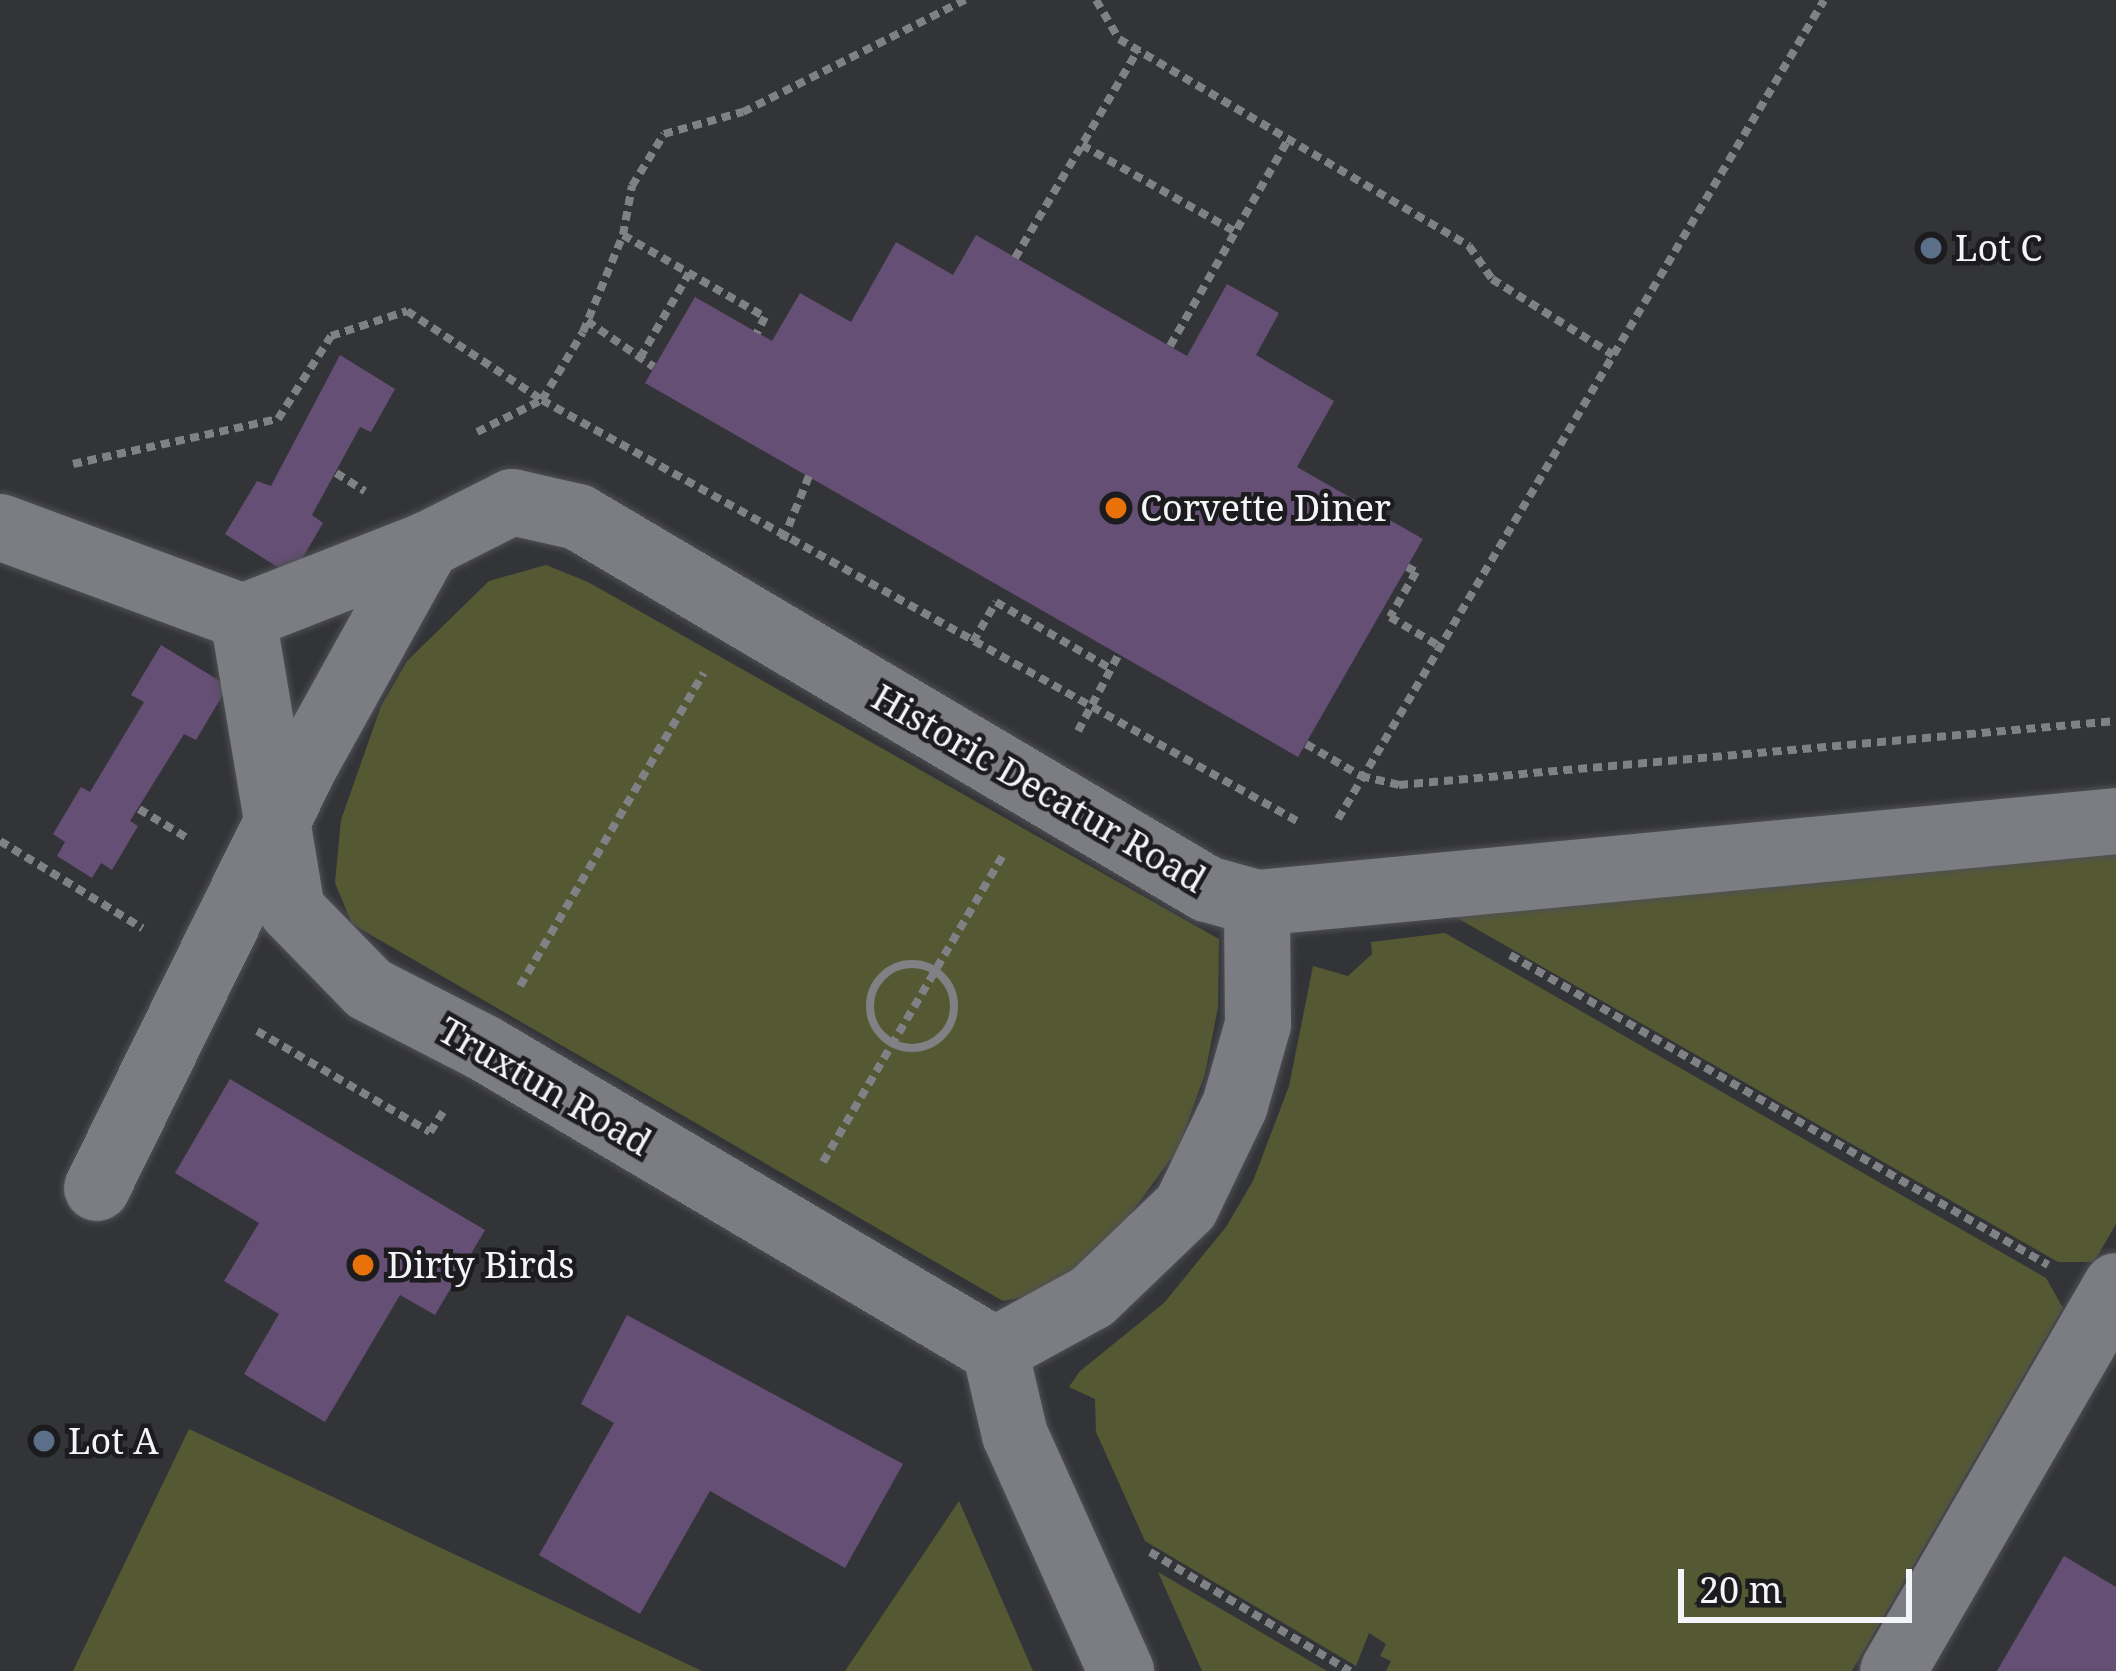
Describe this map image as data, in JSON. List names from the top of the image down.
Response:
{
  "streets": {
    "street": ["Historic Decatur Road", "Truxtun Road"]
  },
  "crossings": [
    ["Historic Decatur Road", "Truxtun Road"]
  ],
  "places": [
    "Lot C",
    "Corvette Diner",
    "Dirty Birds",
    "Lot A"
  ],
  "scale_bar": "20 m"
}
